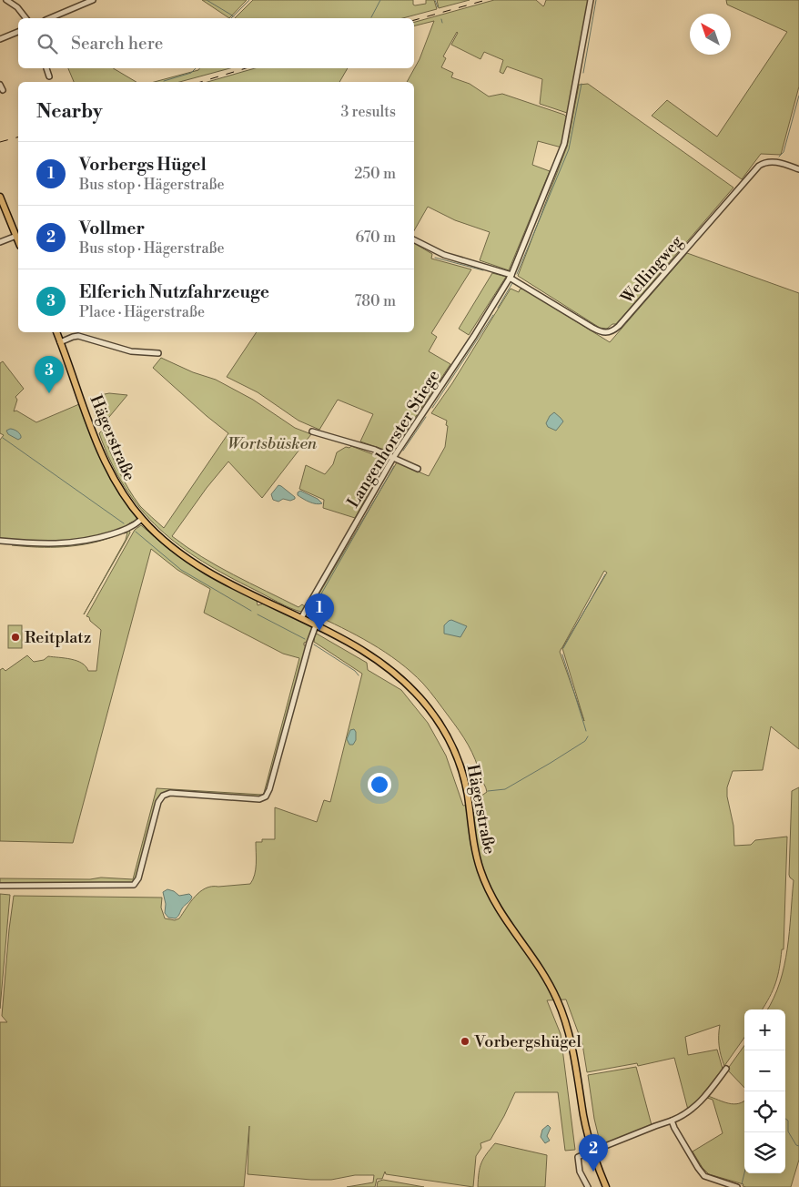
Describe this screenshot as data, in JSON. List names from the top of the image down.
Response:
{
  "streets": {
    "main road": ["Hägerstraße"],
    "street": ["Wellingweg", "Langenhorster Stiege"]
  },
  "crossings": [
    ["Wellingweg", "Langenhorster Stiege"],
    ["Hägerstraße", "Langenhorster Stiege"]
  ],
  "parks": ["Wortsbüsken"],
  "places": ["Reitplatz", "Vorbergshügel"],
  "north": "top left",
  "page": {
    "search": "Search here",
    "heading": ["Nearby", "3 results"],
    "list": [
      {
        "mark": "1",
        "name": "Vorbergs Hügel",
        "note": "Bus stop · Hägerstraße",
        "value": "250 m"
      },
      {
        "mark": "2",
        "name": "Vollmer",
        "note": "Bus stop · Hägerstraße",
        "value": "670 m"
      },
      {
        "mark": "3",
        "name": "Elferich Nutzfahrzeuge",
        "note": "Place · Hägerstraße",
        "value": "780 m"
      }
    ],
    "pins": ["3", "1", "2"],
    "map_buttons": ["+", "−"]
  }
}
